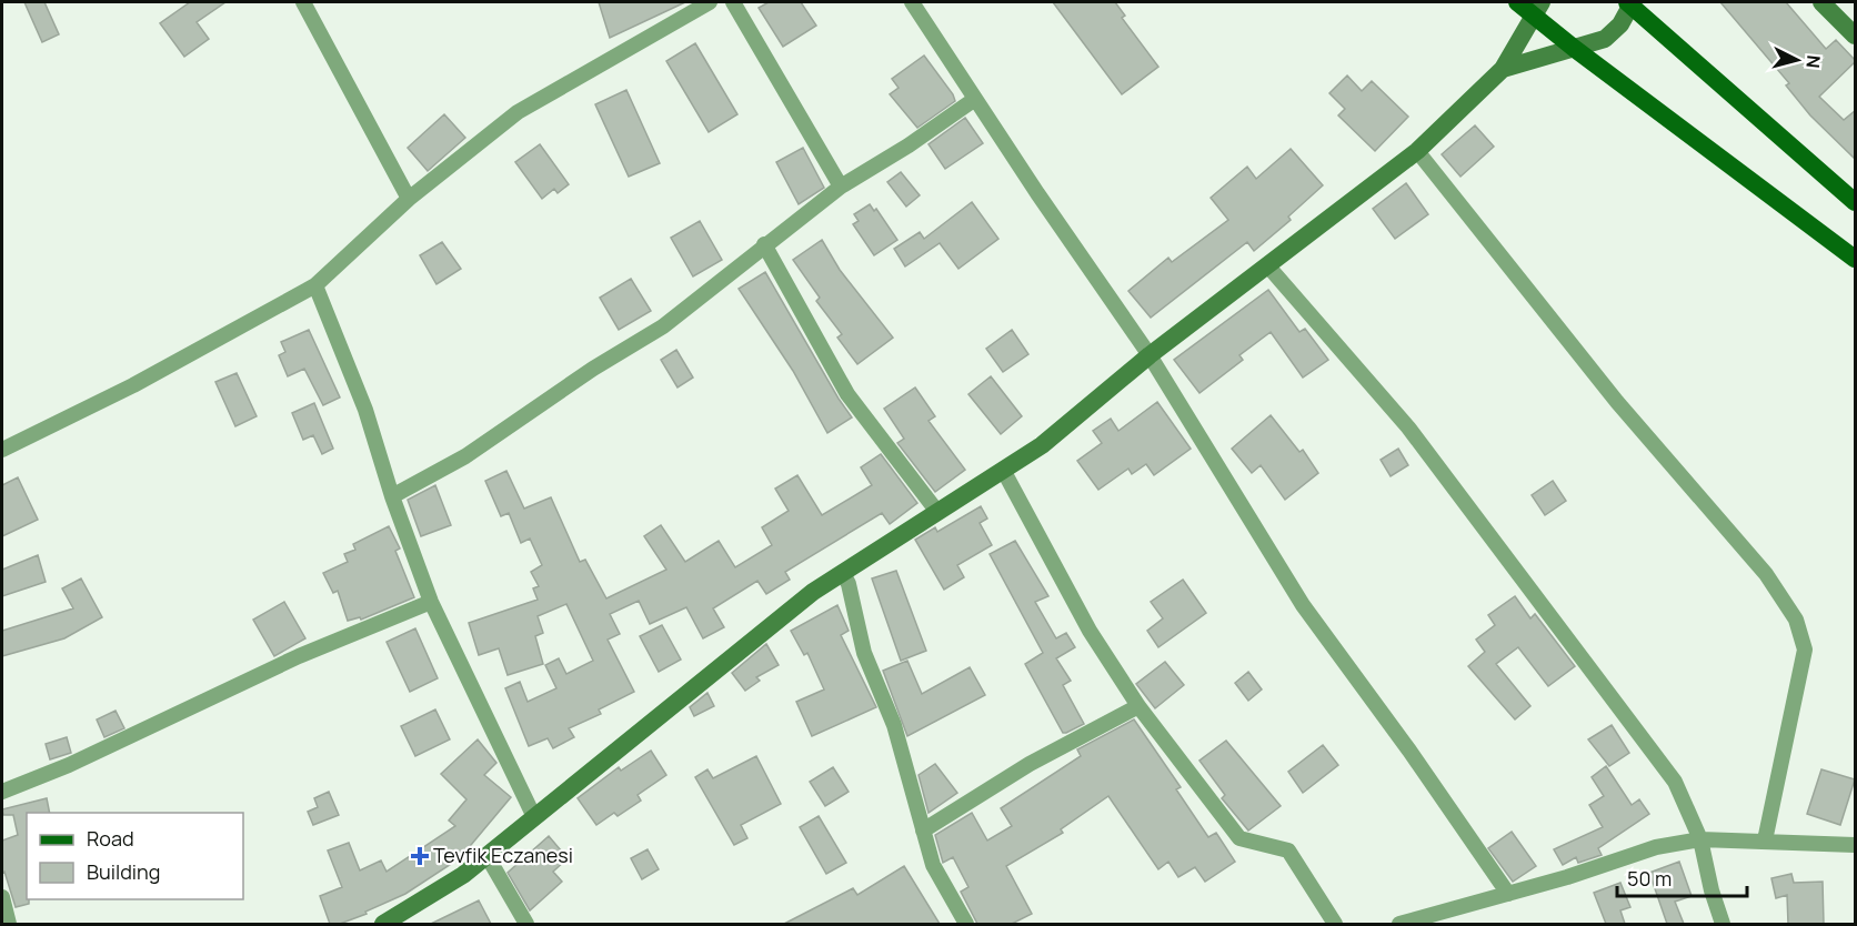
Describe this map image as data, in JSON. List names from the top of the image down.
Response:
{
  "places": {
    "health": ["Tevfik Eczanesi"]
  },
  "legend": ["Road", "Building"],
  "scale_bar": "50 m",
  "north": "right"
}
